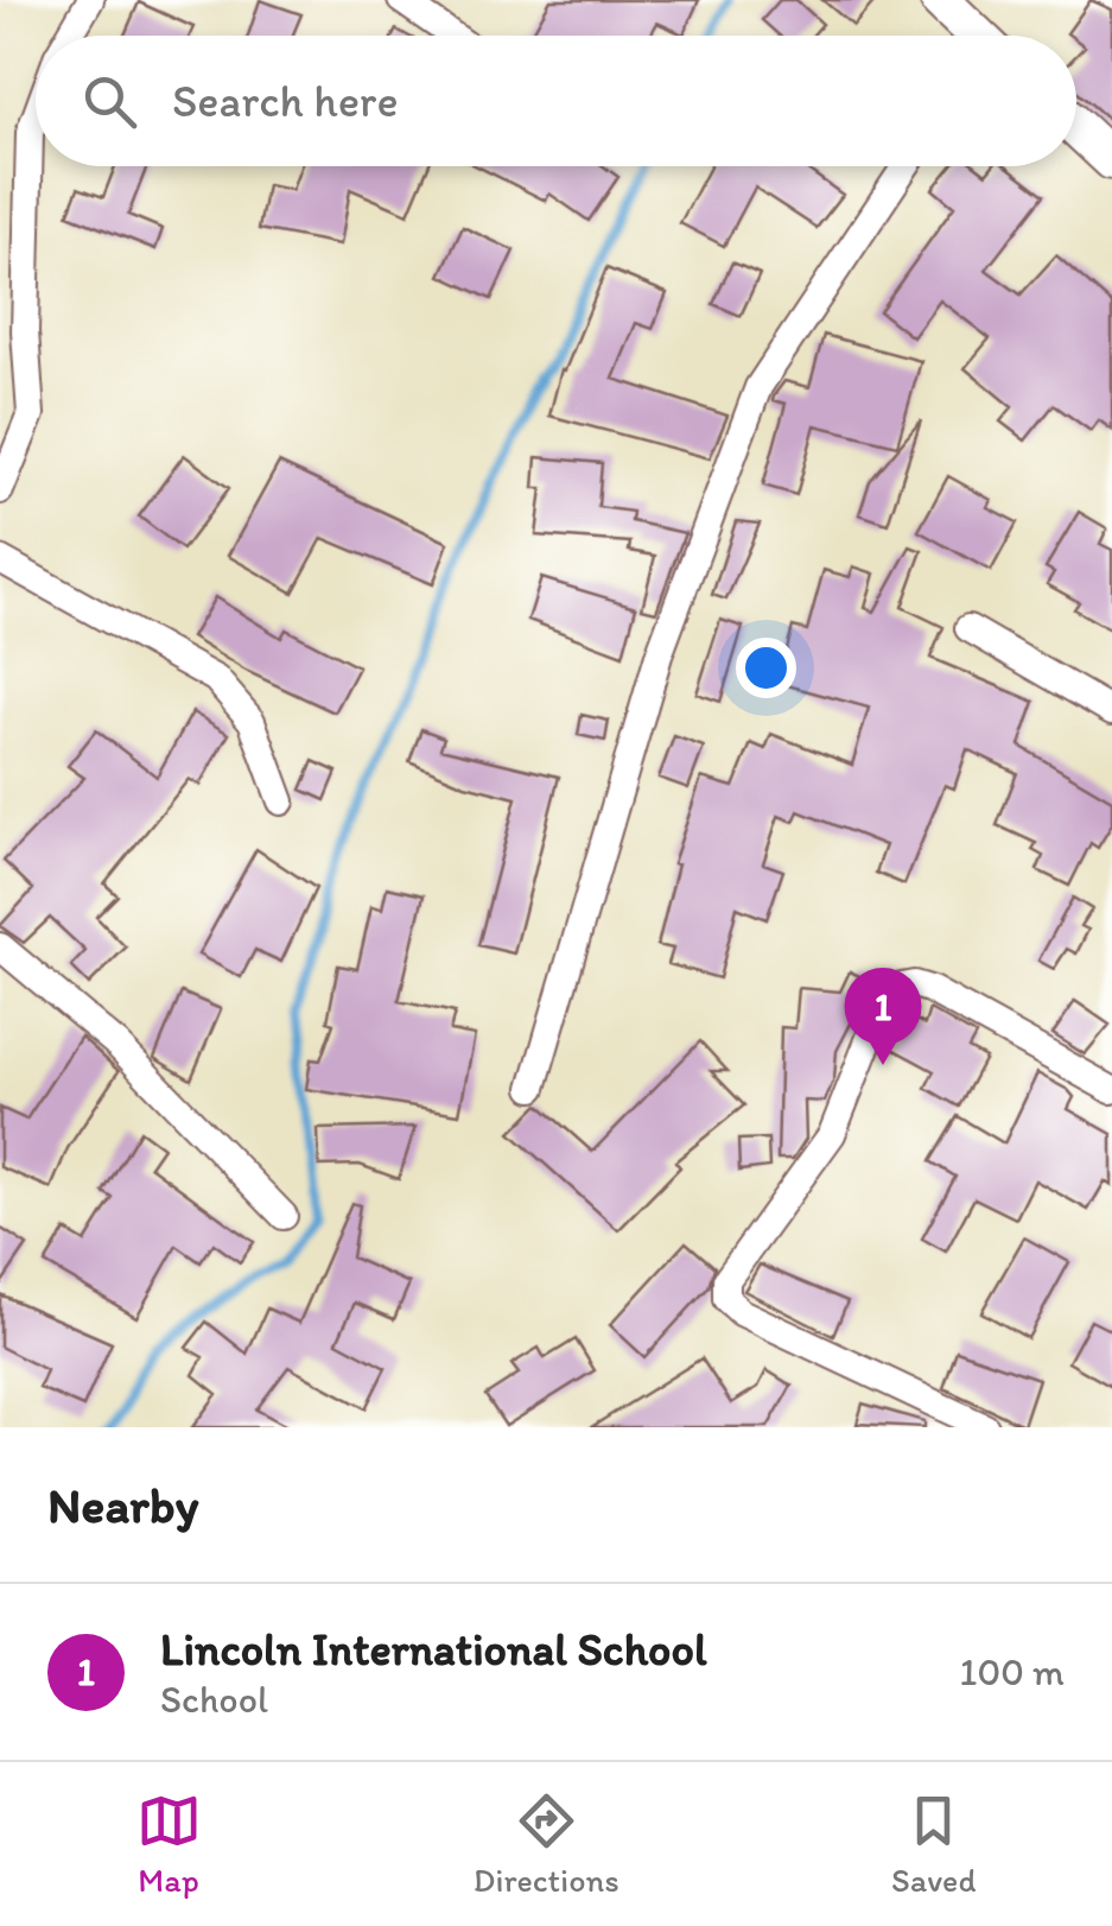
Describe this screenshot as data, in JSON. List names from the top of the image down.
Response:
{
  "page": {
    "search": "Search here",
    "pins": "1",
    "heading": "Nearby",
    "list": [
      {
        "mark": "1",
        "name": "Lincoln International School",
        "note": "School",
        "value": "100 m"
      }
    ],
    "nav": ["Map", "Directions", "Saved"]
  }
}
